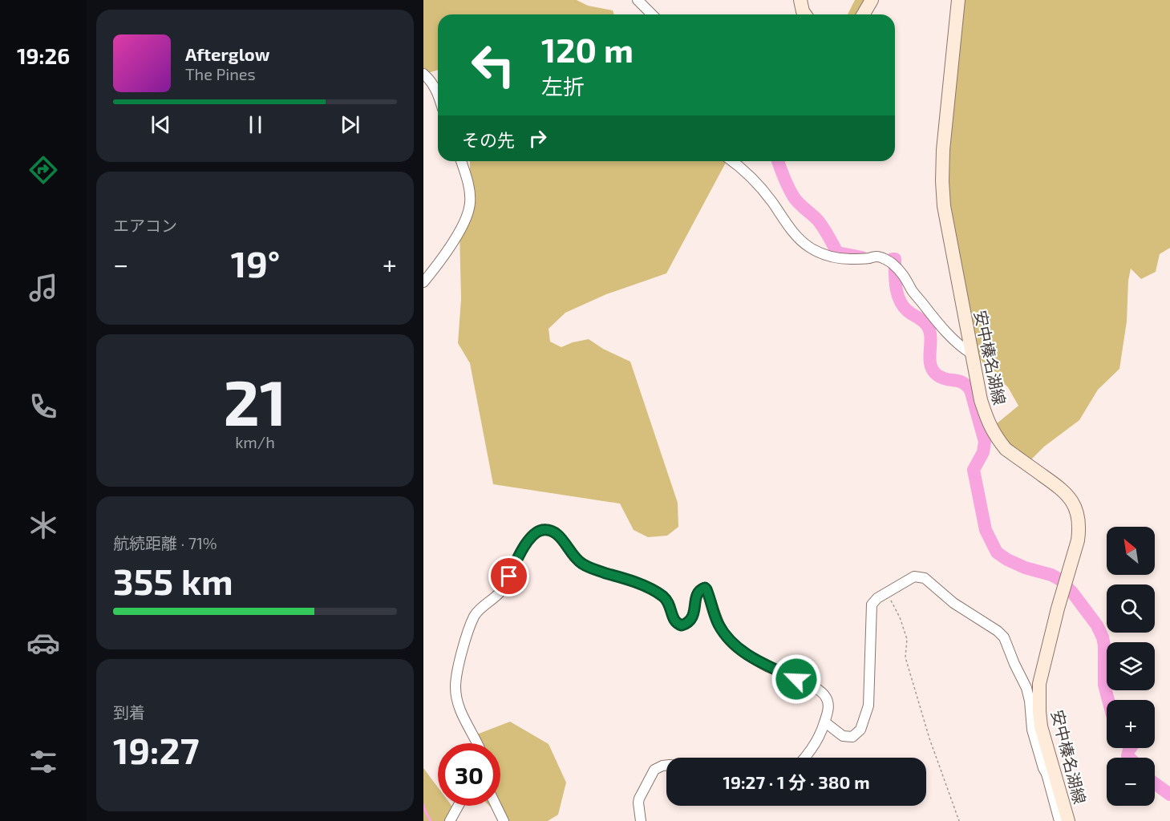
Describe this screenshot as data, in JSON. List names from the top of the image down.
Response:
{
  "streets": {
    "main road": ["安中榛名湖線"]
  },
  "north": "top left",
  "page": {
    "tabs": "19:26",
    "turn": ["120 m", "左折"],
    "song": ["Afterglow", "The Pines"],
    "then": "その先",
    "tile": [
      "エアコン",
      ["21", "km/h"],
      ["航続距離 · 71%", "355 km"],
      ["到着", "19:27"]
    ],
    "heat": ["−", "19°", "+"],
    "map_buttons": ["+", "−"],
    "limit": "30",
    "trip": "19:27 · 1 分 · 380 m"
  }
}
